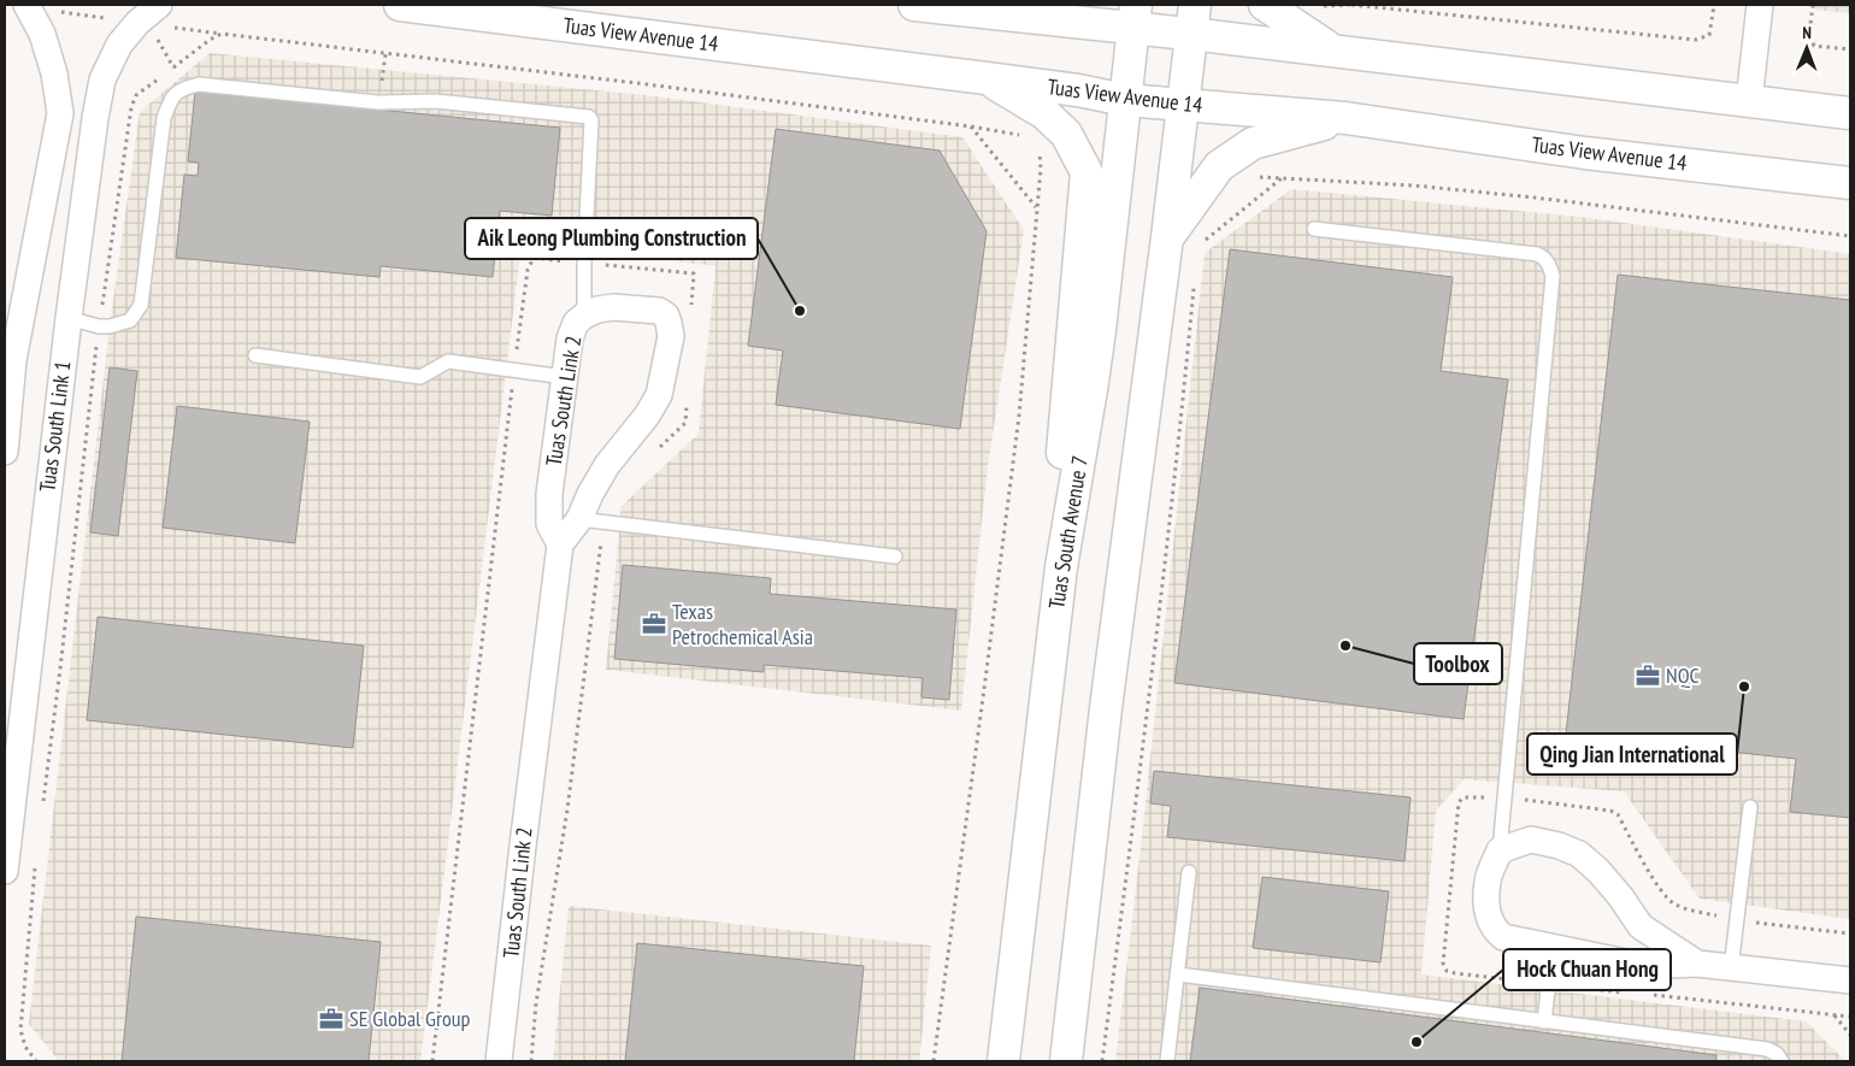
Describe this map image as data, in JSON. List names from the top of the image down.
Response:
{
  "streets": {
    "street": [
      "Tuas View Avenue 14",
      "Tuas South Link 2",
      "Tuas South Link 1",
      "Tuas South Avenue 7"
    ]
  },
  "crossings": [
    ["Tuas View Avenue 14", "Tuas South Avenue 7"]
  ],
  "places": {
    "other": [
      "Aik Leong Plumbing Construction",
      "Toolbox",
      "Qing Jian International",
      "Hock Chuan Hong"
    ],
    "office": ["Texas Petrochemical Asia", "NQC", "SE Global Group"]
  },
  "north": "top"
}
